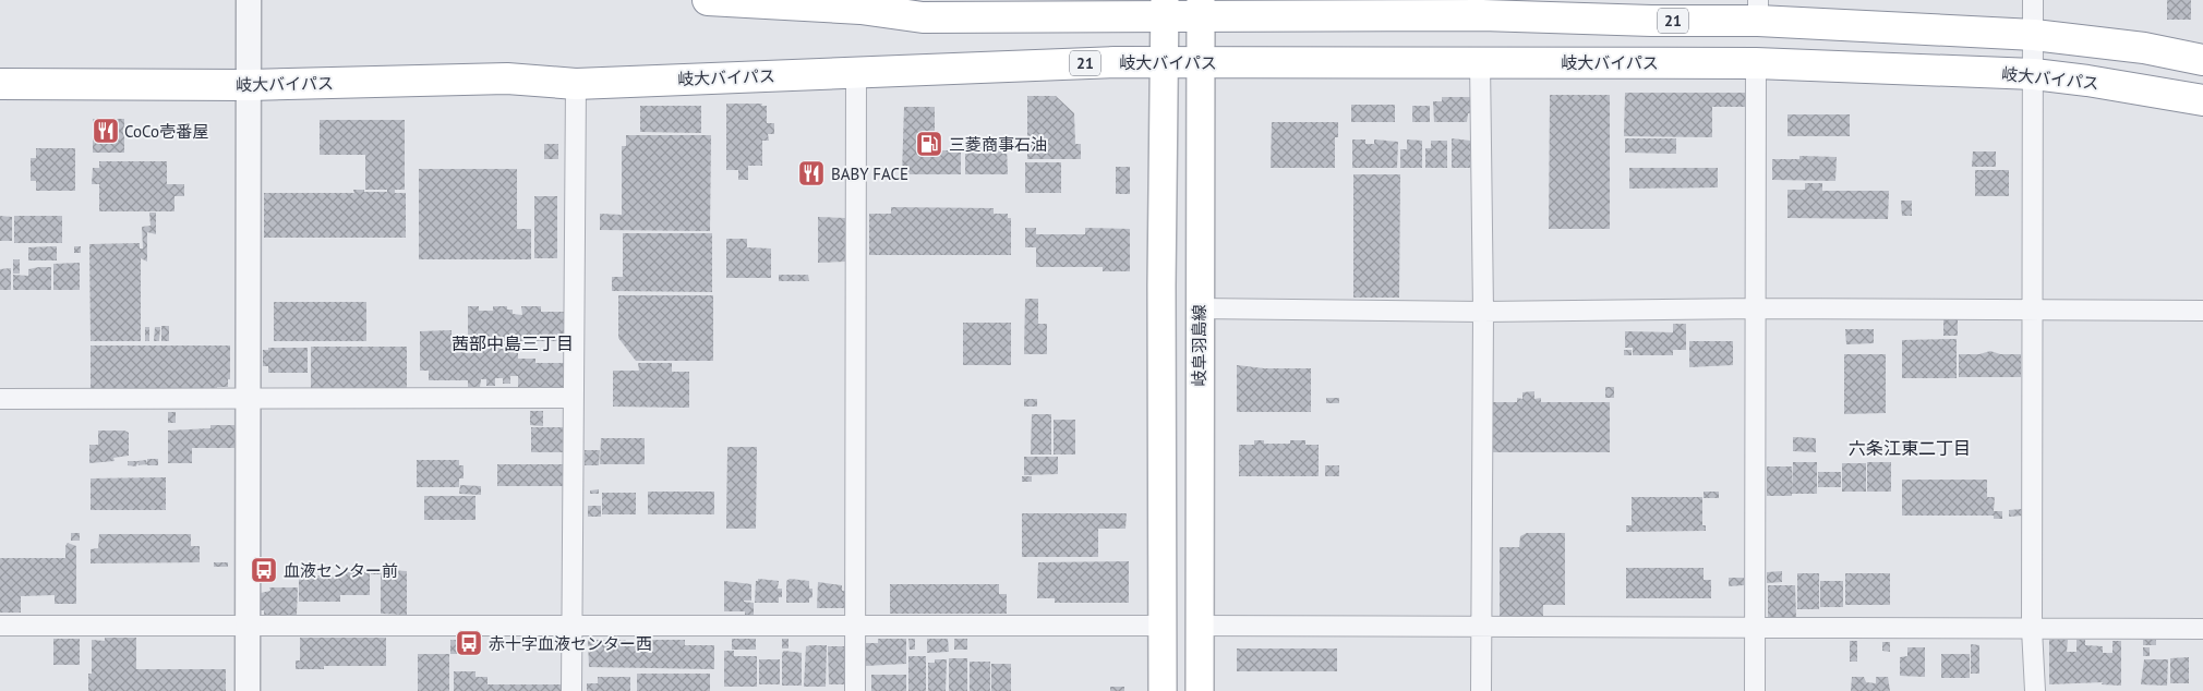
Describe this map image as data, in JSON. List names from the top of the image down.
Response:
{
  "streets": {
    "highway": ["21", "岐大バイパス"],
    "main road": ["岐阜羽島線"]
  },
  "crossings": [
    ["21", "岐阜羽島線"],
    ["岐大バイパス", "岐阜羽島線"]
  ],
  "districts": ["茜部中島三丁目", "六条江東二丁目"],
  "places": {
    "restaurant": ["CoCo壱番屋", "BABY FACE"],
    "fuel station": ["三菱商事石油"],
    "bus stop": ["血液センター前", "赤十字血液センター西"]
  }
}
